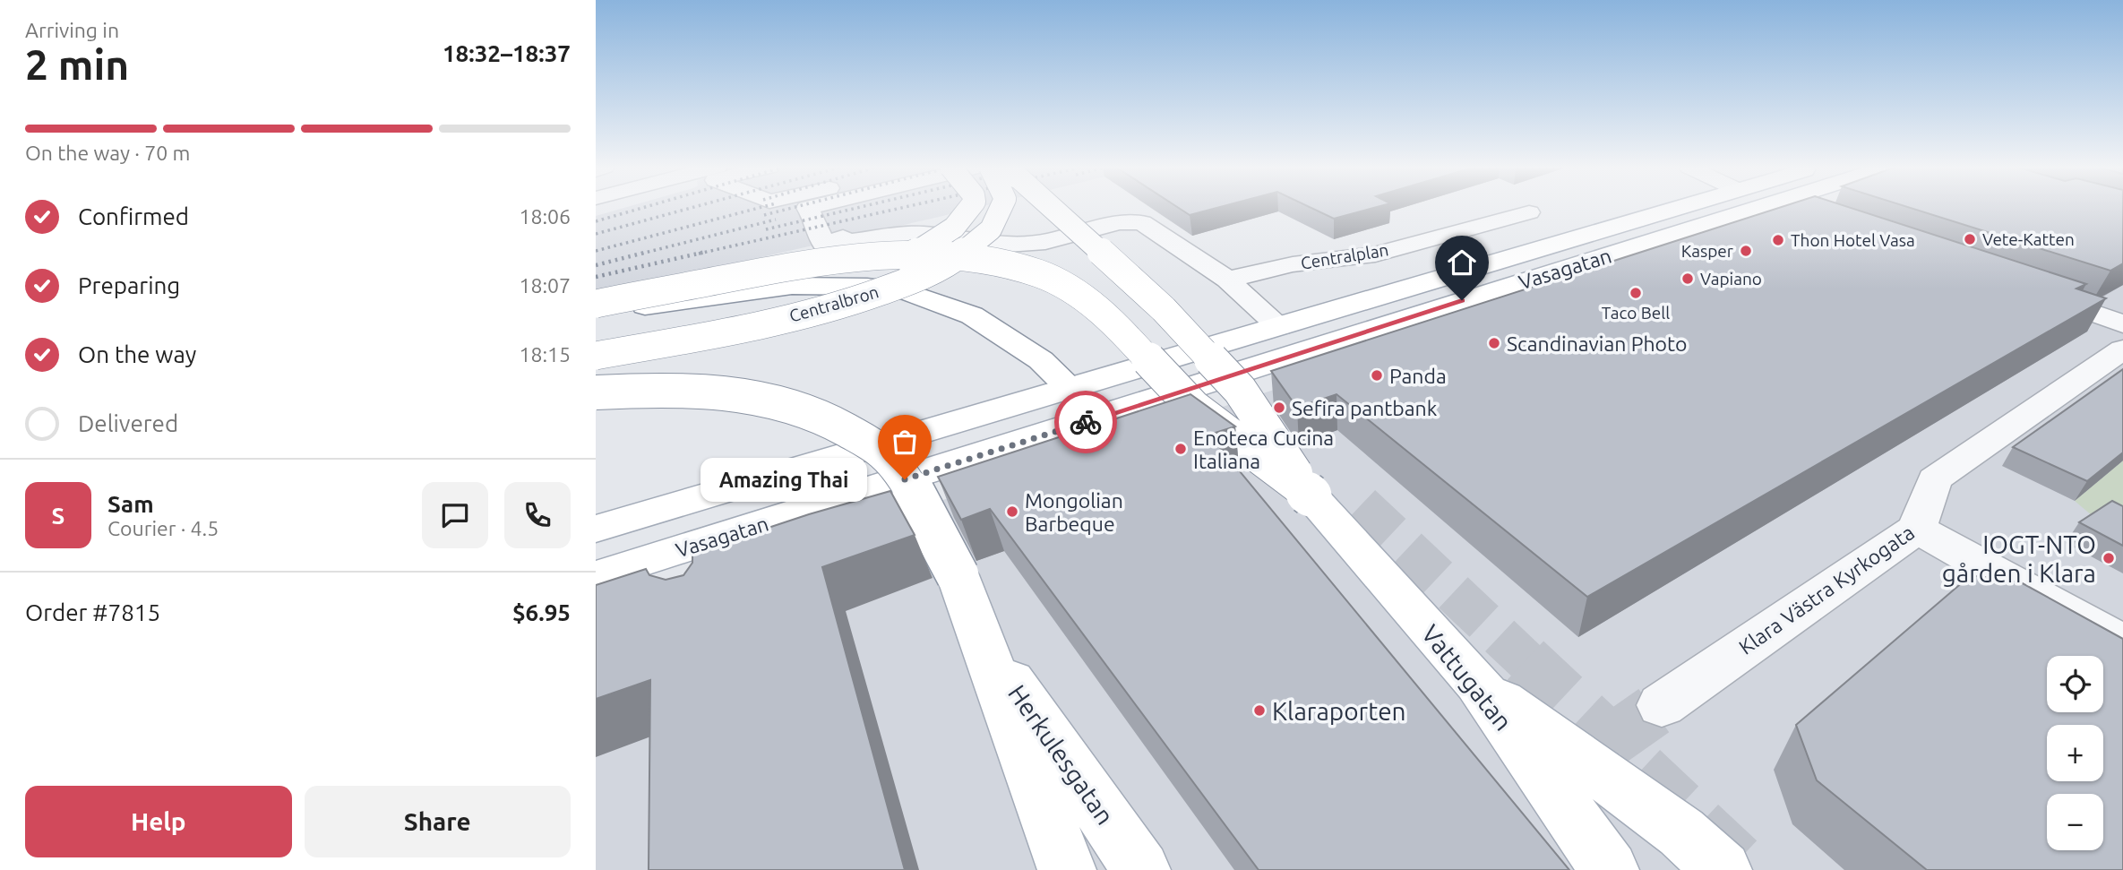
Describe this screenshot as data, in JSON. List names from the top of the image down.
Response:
{
  "streets": {
    "main road": [
      "Vasagatan",
      "Centralbron",
      "Vattugatan",
      "Herkulesgatan"
    ],
    "street": ["Centralplan", "Klara Västra Kyrkogata"]
  },
  "places": [
    "Vete-Katten",
    "Thon Hotel Vasa",
    "Kasper",
    "Vapiano",
    "Taco Bell",
    "Scandinavian Photo",
    "Panda",
    "Sefira pantbank",
    "Enoteca Cucina Italiana",
    "Amazing Thai",
    "Mongolian Barbeque",
    "IOGT-NTO gården i Klara",
    "Klaraporten"
  ],
  "page": {
    "heading": ["2 min", "Arriving in", "18:32–18:37"],
    "panel": [
      "Sam",
      "Courier · 4.5",
      "Order #7815",
      "$6.95"
    ],
    "bar": "On the way · 70 m",
    "list": [
      ["Confirmed", "18:06"],
      ["Preparing", "18:07"],
      ["On the way", "18:15"],
      "Delivered"
    ],
    "bubble": "Amazing Thai",
    "round": "S",
    "map_buttons": ["+", "−"],
    "buttons": ["Help", "Share"]
  }
}
